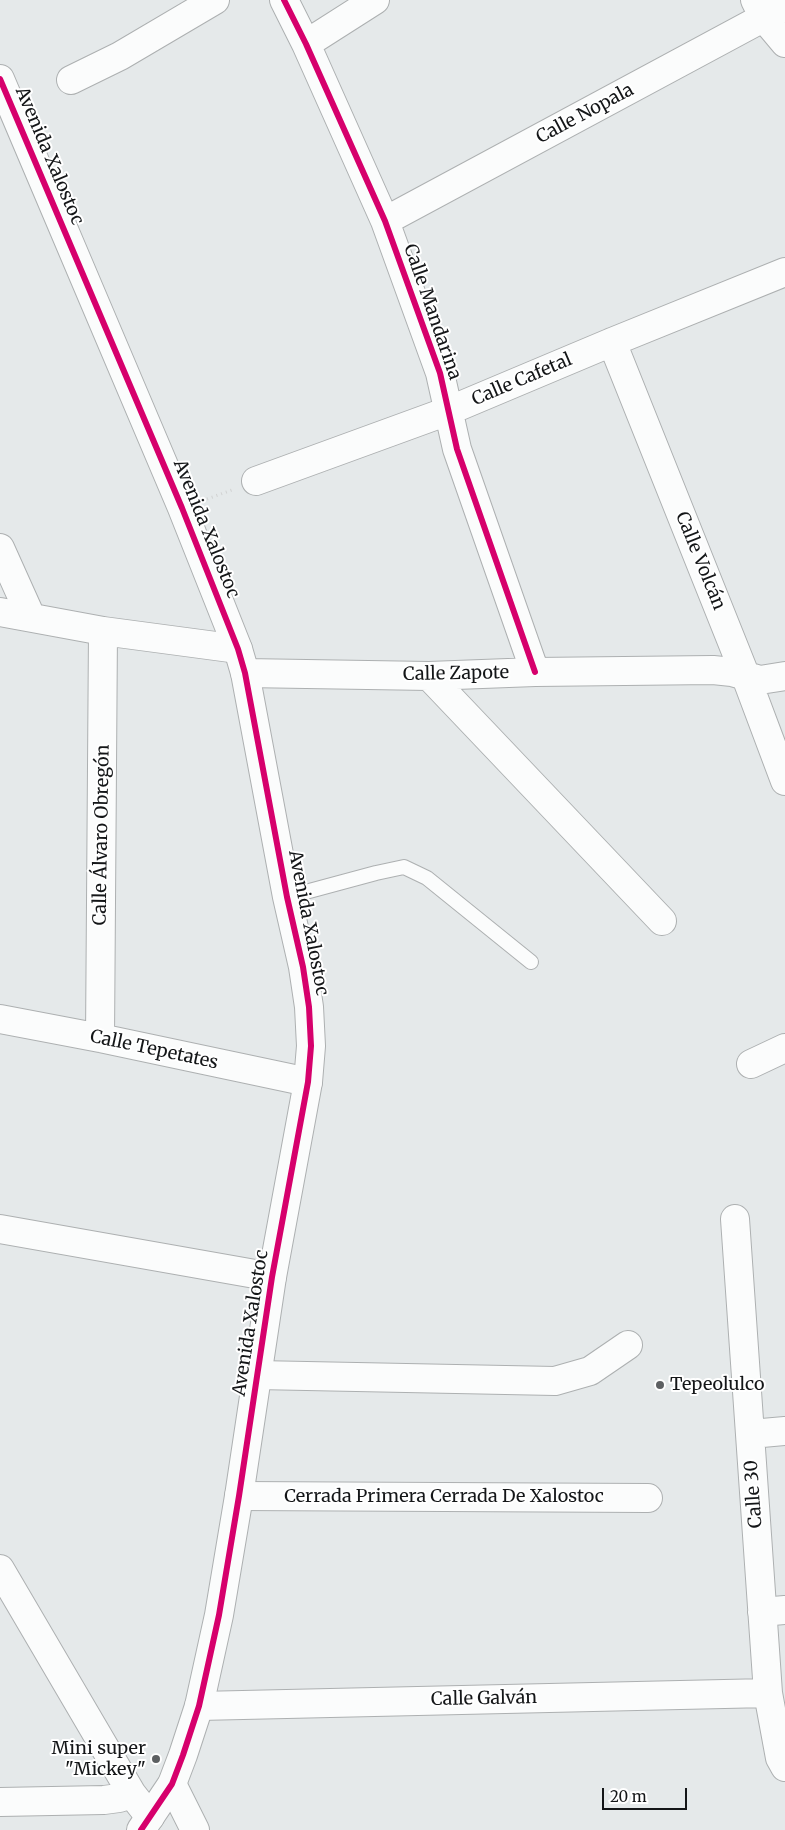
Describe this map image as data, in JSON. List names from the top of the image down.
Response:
{
  "streets": {
    "street": [
      "Calle Nopala",
      "Avenida Xalostoc",
      "Calle Mandarina",
      "Calle Cafetal",
      "Calle Volcán",
      "Calle Zapote",
      "Calle Álvaro Obregón",
      "Calle Tepetates",
      "Calle 30",
      "Cerrada Primera Cerrada De Xalostoc",
      "Calle Galván"
    ]
  },
  "crossings": [
    ["Calle Nopala", "Calle Mandarina"],
    ["Avenida Xalostoc", "Calle Zapote"],
    ["Avenida Xalostoc", "Calle Tepetates"],
    ["Avenida Xalostoc", "Cerrada Primera Cerrada De Xalostoc"],
    ["Avenida Xalostoc", "Calle Galván"],
    ["Calle Mandarina", "Calle Cafetal"],
    ["Calle Mandarina", "Calle Zapote"],
    ["Calle Cafetal", "Calle Volcán"],
    ["Calle Volcán", "Calle Zapote"],
    ["Calle Zapote", "Calle Álvaro Obregón"],
    ["Calle Álvaro Obregón", "Calle Tepetates"],
    ["Calle 30", "Calle Galván"]
  ],
  "places": ["Tepeolulco", "Mini super \"Mickey\""],
  "scale_bar": "20 m"
}
